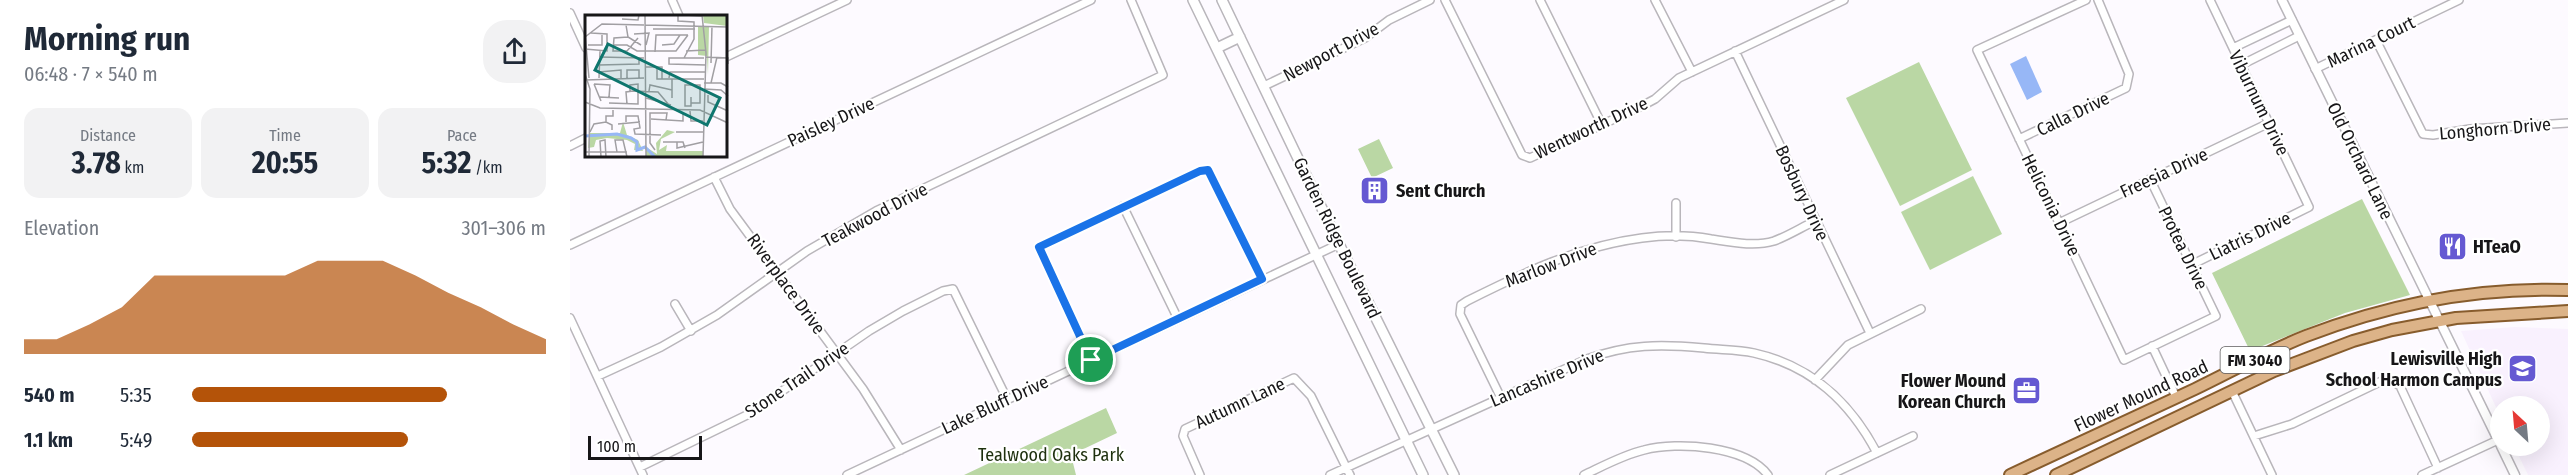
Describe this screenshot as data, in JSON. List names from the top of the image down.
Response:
{
  "streets": {
    "main road": ["Garden Ridge Boulevard", "FM 3040", "Flower Mound Road"],
    "street": [
      "Marina Court",
      "Newport Drive",
      "Viburnum Drive",
      "Calla Drive",
      "Paisley Drive",
      "Wentworth Drive",
      "Longhorn Drive",
      "Old Orchard Lane",
      "Freesia Drive",
      "Bosbury Drive",
      "Heliconia Drive",
      "Teakwood Drive",
      "Liatris Drive",
      "Protea Drive",
      "Marlow Drive",
      "Riverplace Drive",
      "Lancashire Drive",
      "Stone Trail Drive",
      "Autumn Lane",
      "Lake Bluff Drive"
    ]
  },
  "crossings": [
    ["Marina Court", "Longhorn Drive"],
    ["Marina Court", "Old Orchard Lane"],
    ["Newport Drive", "Garden Ridge Boulevard"],
    ["Viburnum Drive", "Freesia Drive"],
    ["Viburnum Drive", "Liatris Drive"],
    ["Calla Drive", "Heliconia Drive"],
    ["Paisley Drive", "Riverplace Drive"],
    ["Wentworth Drive", "Bosbury Drive"],
    ["Old Orchard Lane", "FM 3040"],
    ["Old Orchard Lane", "Flower Mound Road"],
    ["Freesia Drive", "Heliconia Drive"],
    ["Freesia Drive", "Protea Drive"],
    ["Bosbury Drive", "Marlow Drive"],
    ["Heliconia Drive", "Protea Drive"],
    ["Teakwood Drive", "Riverplace Drive"],
    ["Liatris Drive", "Protea Drive"],
    ["Garden Ridge Boulevard", "Lancashire Drive"],
    ["Garden Ridge Boulevard", "Lake Bluff Drive"],
    ["Marlow Drive", "Lancashire Drive"],
    ["Riverplace Drive", "Stone Trail Drive"],
    ["Riverplace Drive", "Lake Bluff Drive"],
    ["FM 3040", "Flower Mound Road"],
    ["Lancashire Drive", "Autumn Lane"],
    ["Stone Trail Drive", "Lake Bluff Drive"]
  ],
  "parks": ["Tealwood Oaks Park"],
  "places": {
    "building": ["Sent Church"],
    "restaurant": ["HTeaO"],
    "school or university": ["Lewisville High School Harmon Campus"],
    "office": ["Flower Mound Korean Church"]
  },
  "scale_bar": "100 m",
  "north": "top left",
  "page": {
    "heading": ["Morning run", "06:48 · 7 × 540 m"],
    "stats": [
      ["Distance", "3.78 km"],
      ["Time", "20:55"],
      ["Pace", "5:32 /km"]
    ],
    "chart": ["Elevation", "301–306 m"],
    "list": [
      {
        "name": "540 m",
        "note": "5:35"
      },
      {
        "name": "1.1 km",
        "note": "5:49"
      }
    ],
    "scale": "100 m"
  }
}
